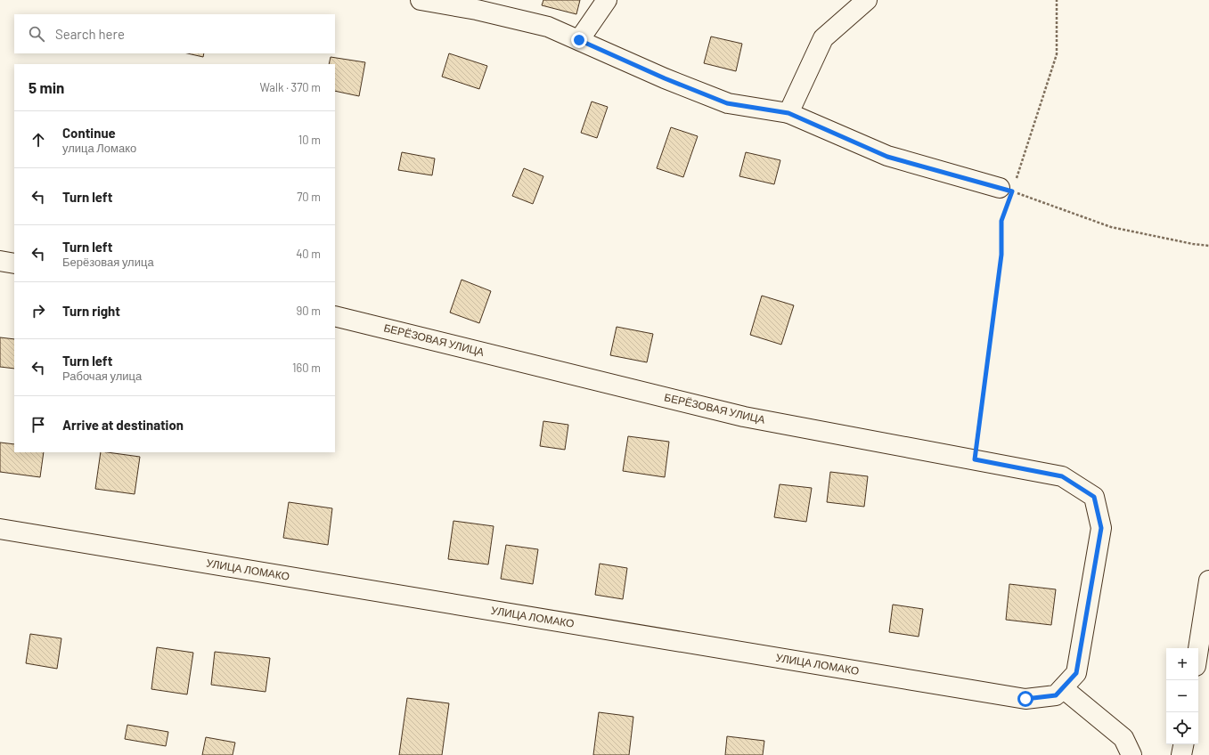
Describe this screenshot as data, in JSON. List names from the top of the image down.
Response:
{
  "streets": {
    "street": ["БЕРЁЗОВАЯ УЛИЦА", "УЛИЦА ЛОМАКО"]
  },
  "crossings": [
    ["БЕРЁЗОВАЯ УЛИЦА", "УЛИЦА ЛОМАКО"]
  ],
  "page": {
    "search": "Search here",
    "heading": ["5 min", "Walk · 370 m"],
    "list": [
      ["Continue", "улица Ломако", "10 m"],
      ["Turn left", "70 m"],
      ["Turn left", "Берёзовая улица", "40 m"],
      ["Turn right", "90 m"],
      ["Turn left", "Рабочая улица", "160 m"],
      "Arrive at destination"
    ],
    "map_buttons": ["+", "−"]
  }
}
